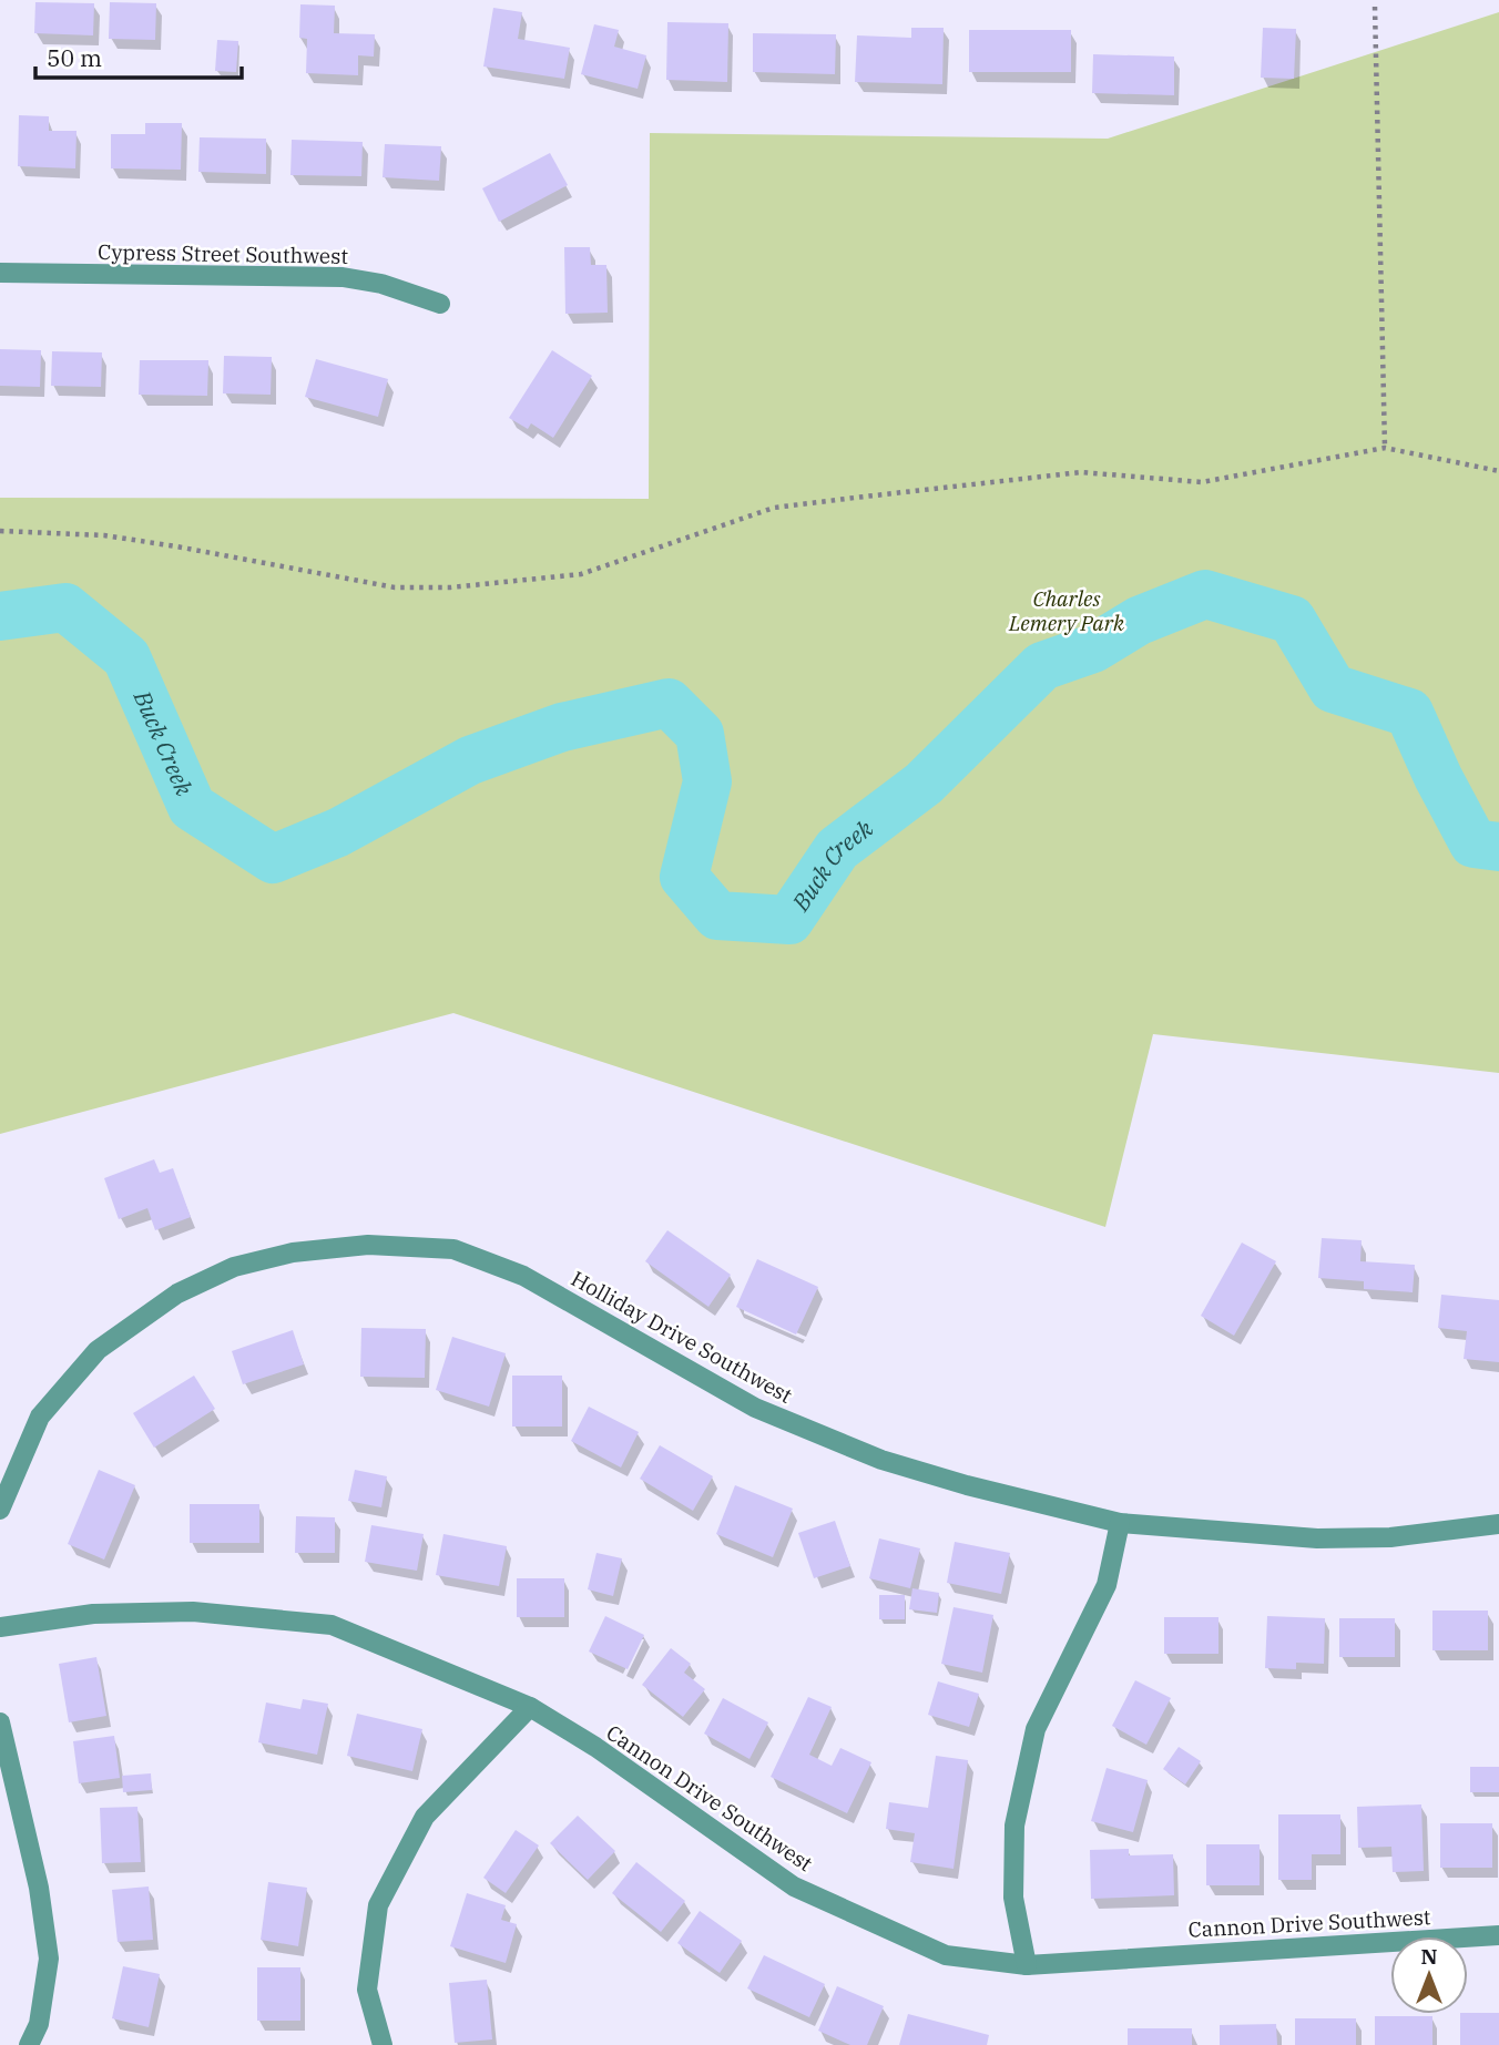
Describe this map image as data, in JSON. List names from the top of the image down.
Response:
{
  "streets": {
    "street": ["Cypress Street Southwest", "Holliday Drive Southwest", "Cannon Drive Southwest"]
  },
  "water": ["Buck Creek"],
  "parks": ["Charles Lemery Park"],
  "scale_bar": "50 m",
  "north": "top"
}
